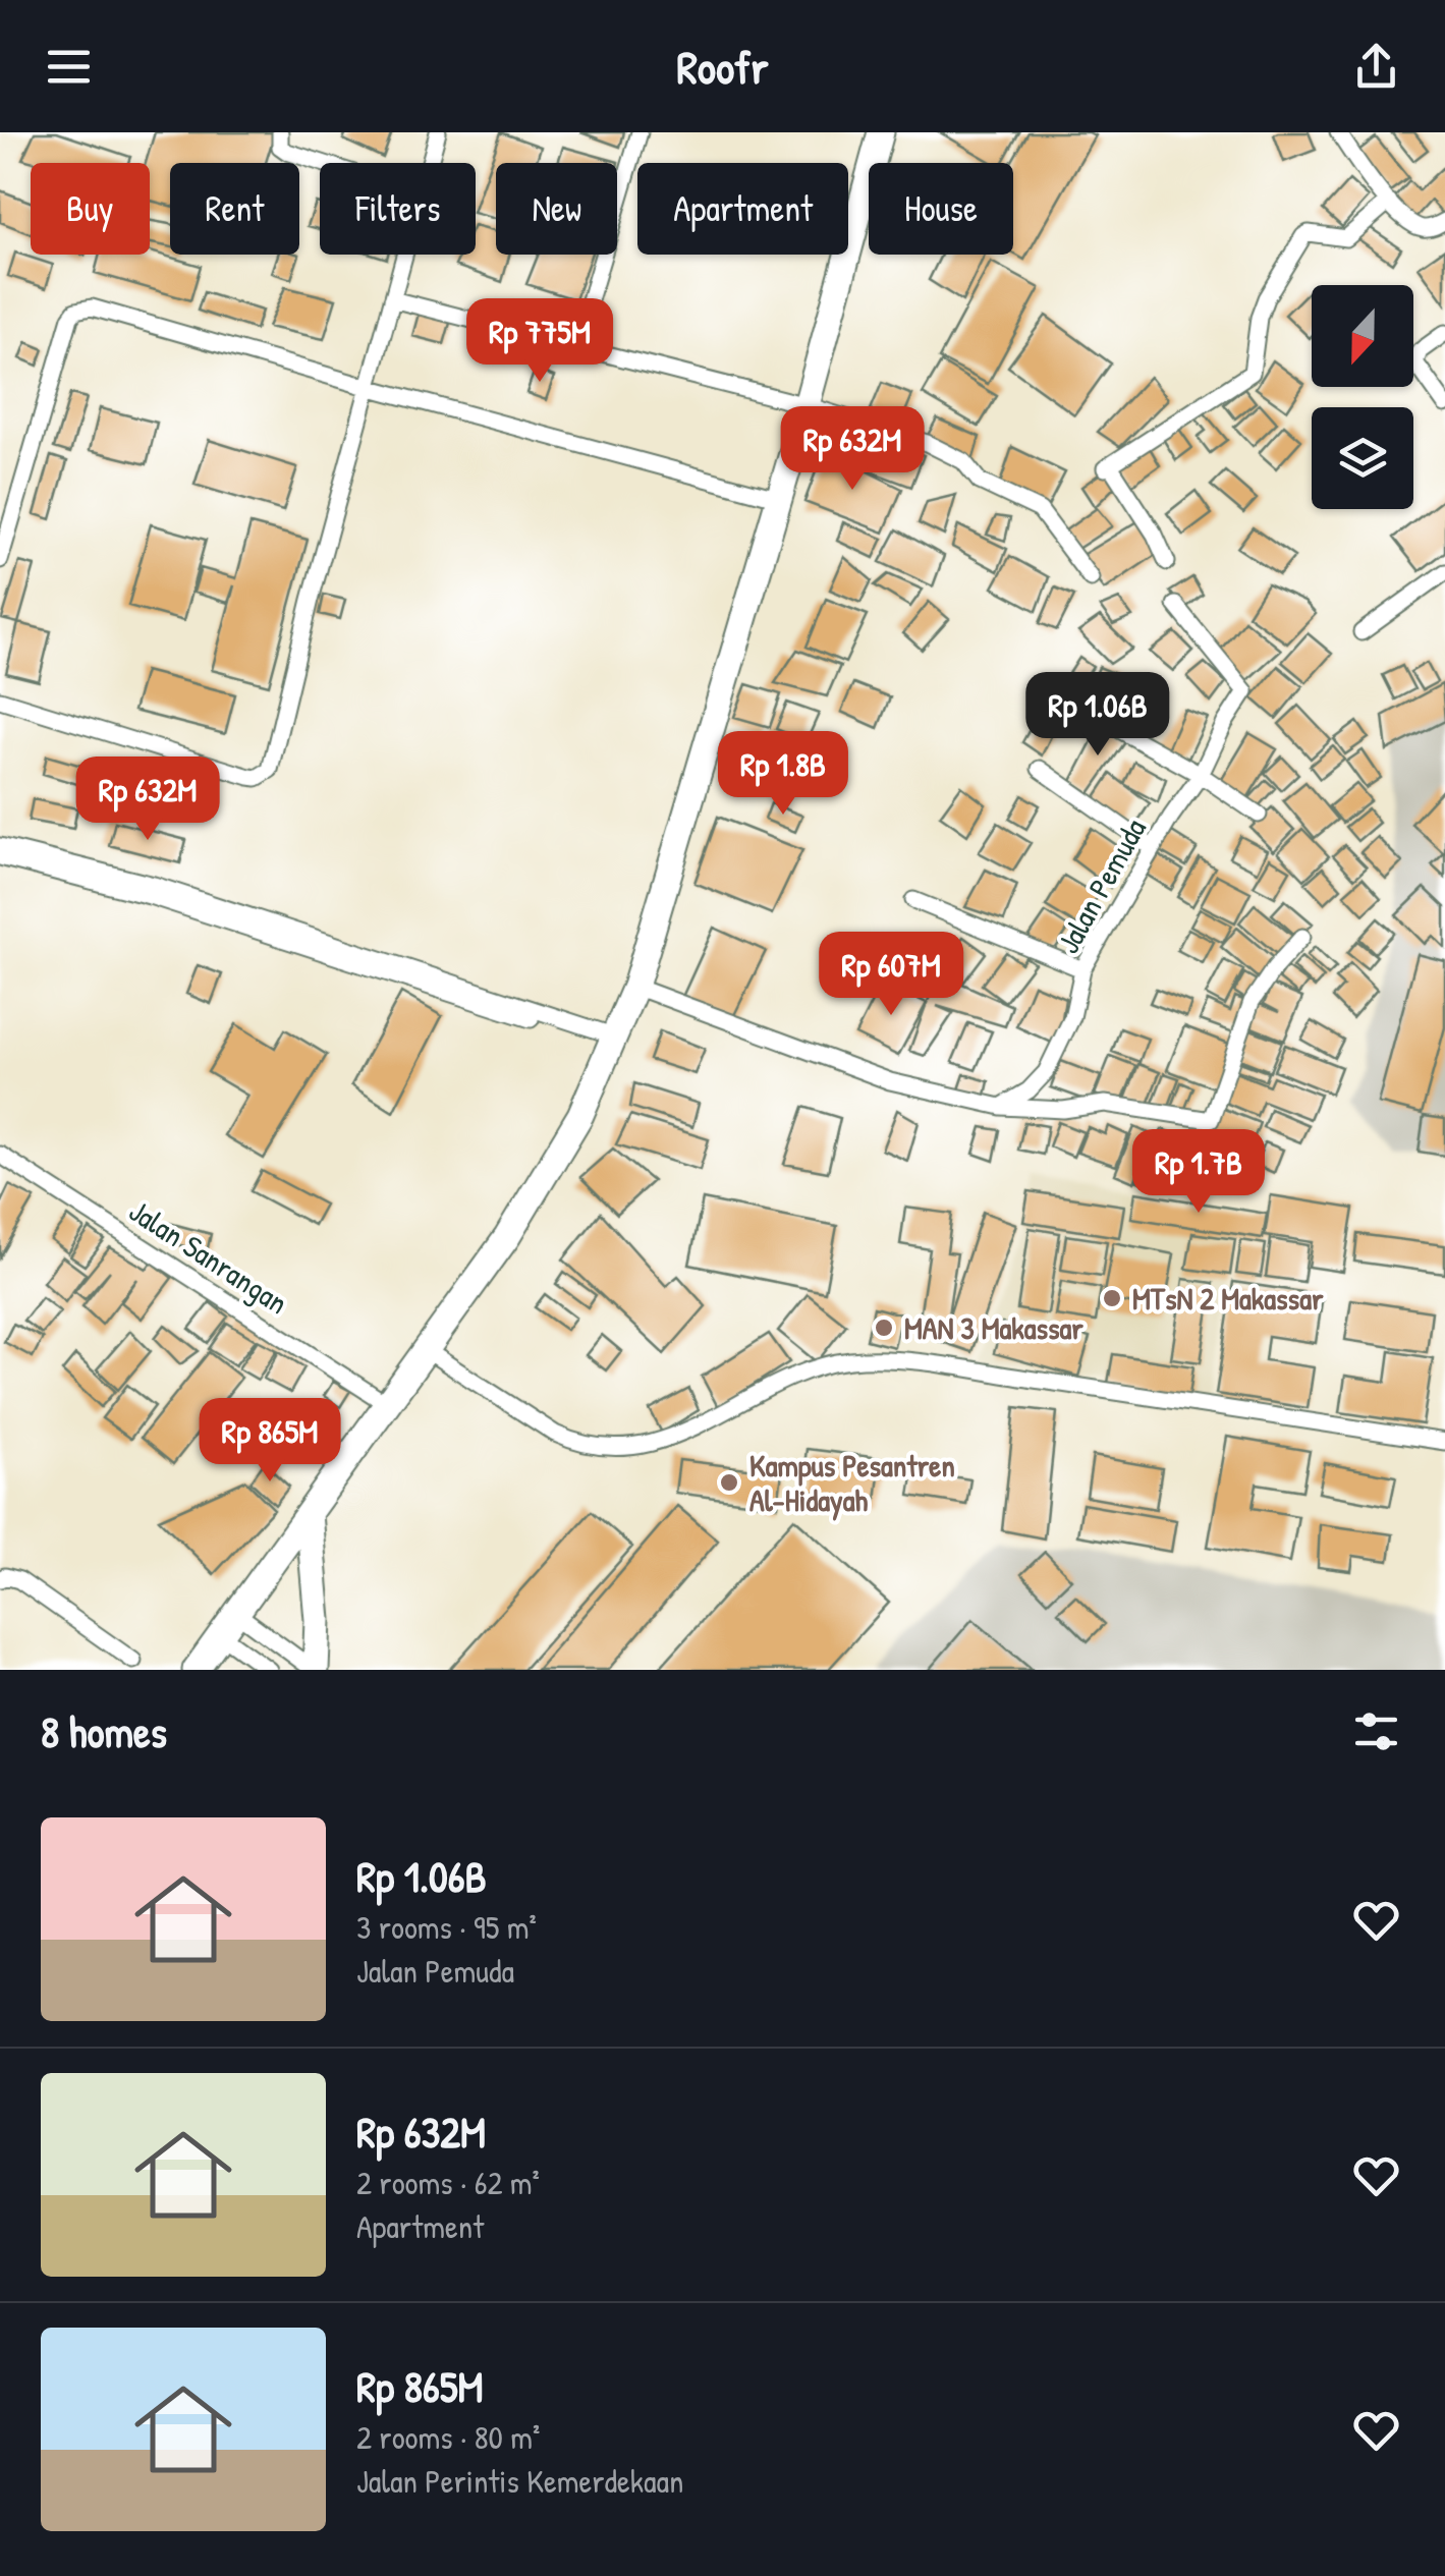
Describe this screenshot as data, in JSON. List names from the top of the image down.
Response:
{
  "streets": {
    "street": ["Jalan Pemuda", "Jalan Sanrangan"]
  },
  "places": ["MTsN 2 Makassar", "MAN 3 Makassar", "Kampus Pesantren Al-Hidayah"],
  "north": "bottom",
  "page": {
    "header": "Roofr",
    "chip": [
      "Buy",
      "Rent",
      "Filters",
      "New",
      "Apartment",
      "House"
    ],
    "price": [
      "Rp 775M",
      "Rp 632M",
      "Rp 1.06B",
      "Rp 1.8B",
      "Rp 632M",
      "Rp 607M",
      "Rp 1.7B",
      "Rp 865M"
    ],
    "heading": "8 homes",
    "list": [
      {
        "name": "Rp 1.06B",
        "note": "3 rooms · 95 m² · Jalan Pemuda"
      },
      {
        "name": "Rp 632M",
        "note": "2 rooms · 62 m² · Apartment"
      },
      {
        "name": "Rp 865M",
        "note": "2 rooms · 80 m² · Jalan Perintis Kemerdekaan"
      }
    ]
  }
}
